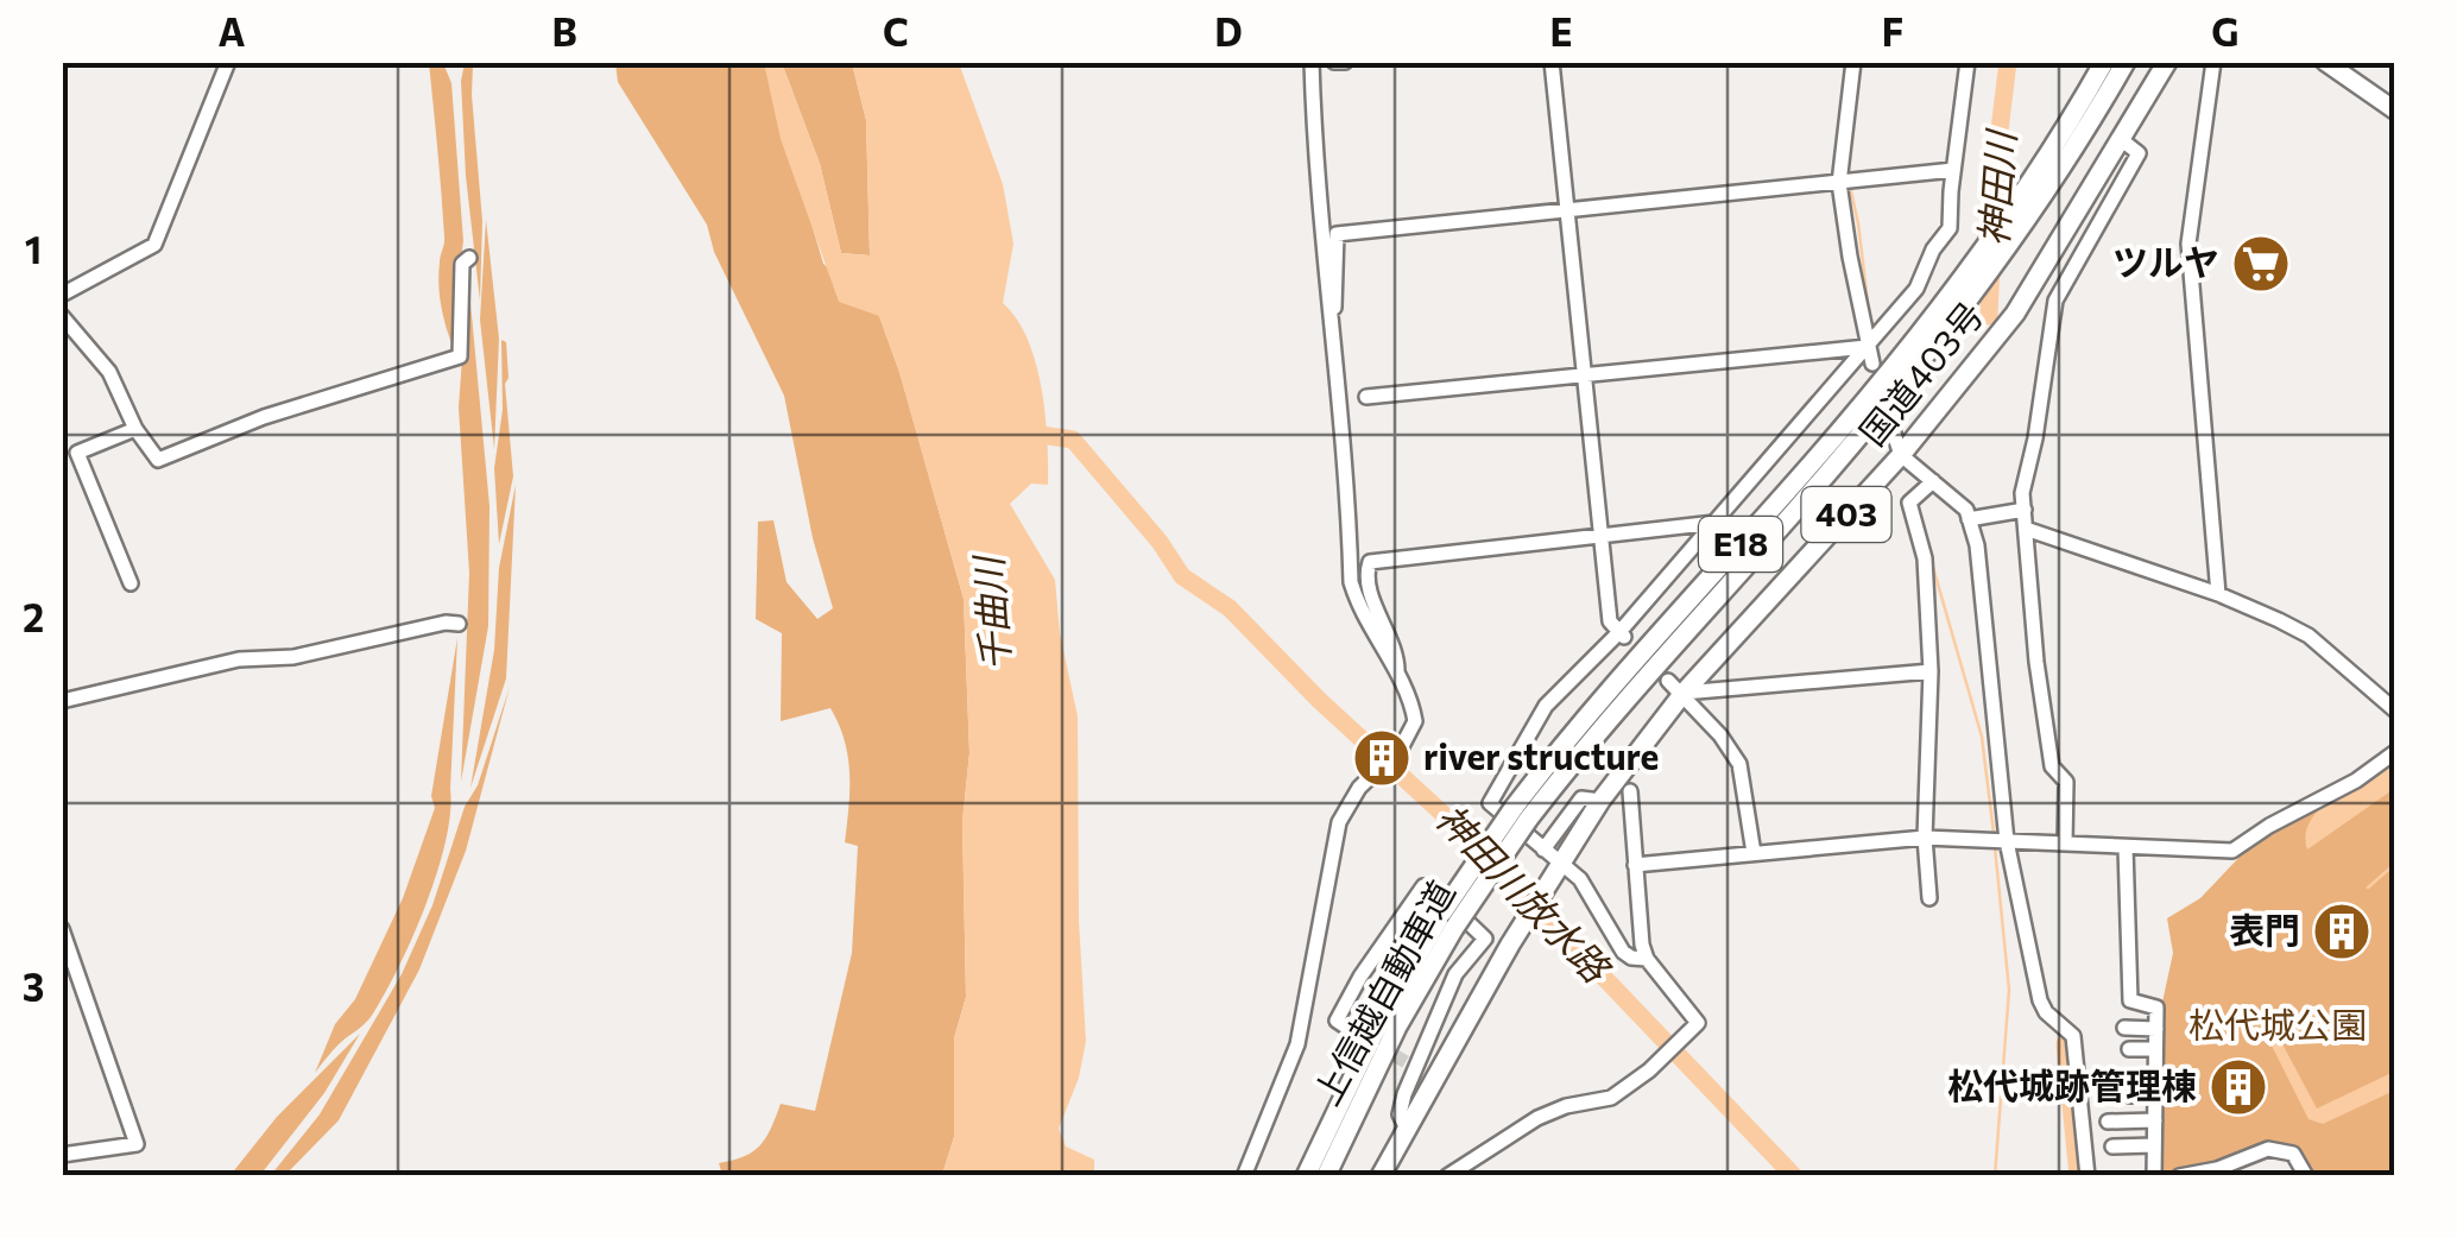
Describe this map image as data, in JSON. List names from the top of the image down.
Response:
{
  "streets": {
    "highway": [
      "国道403号",
      "403",
      "E18",
      "上信越自動車道"
    ]
  },
  "water": ["神田川", "千曲川", "神田川放水路"],
  "parks": ["松代城公園"],
  "places": {
    "supermarket": ["ツルヤ"],
    "building": ["river structure", "表門", "松代城跡管理棟"]
  },
  "grid": {
    "columns": [
      "A",
      "B",
      "C",
      "D",
      "E",
      "F",
      "G"
    ],
    "rows": ["1", "2", "3"]
  }
}
